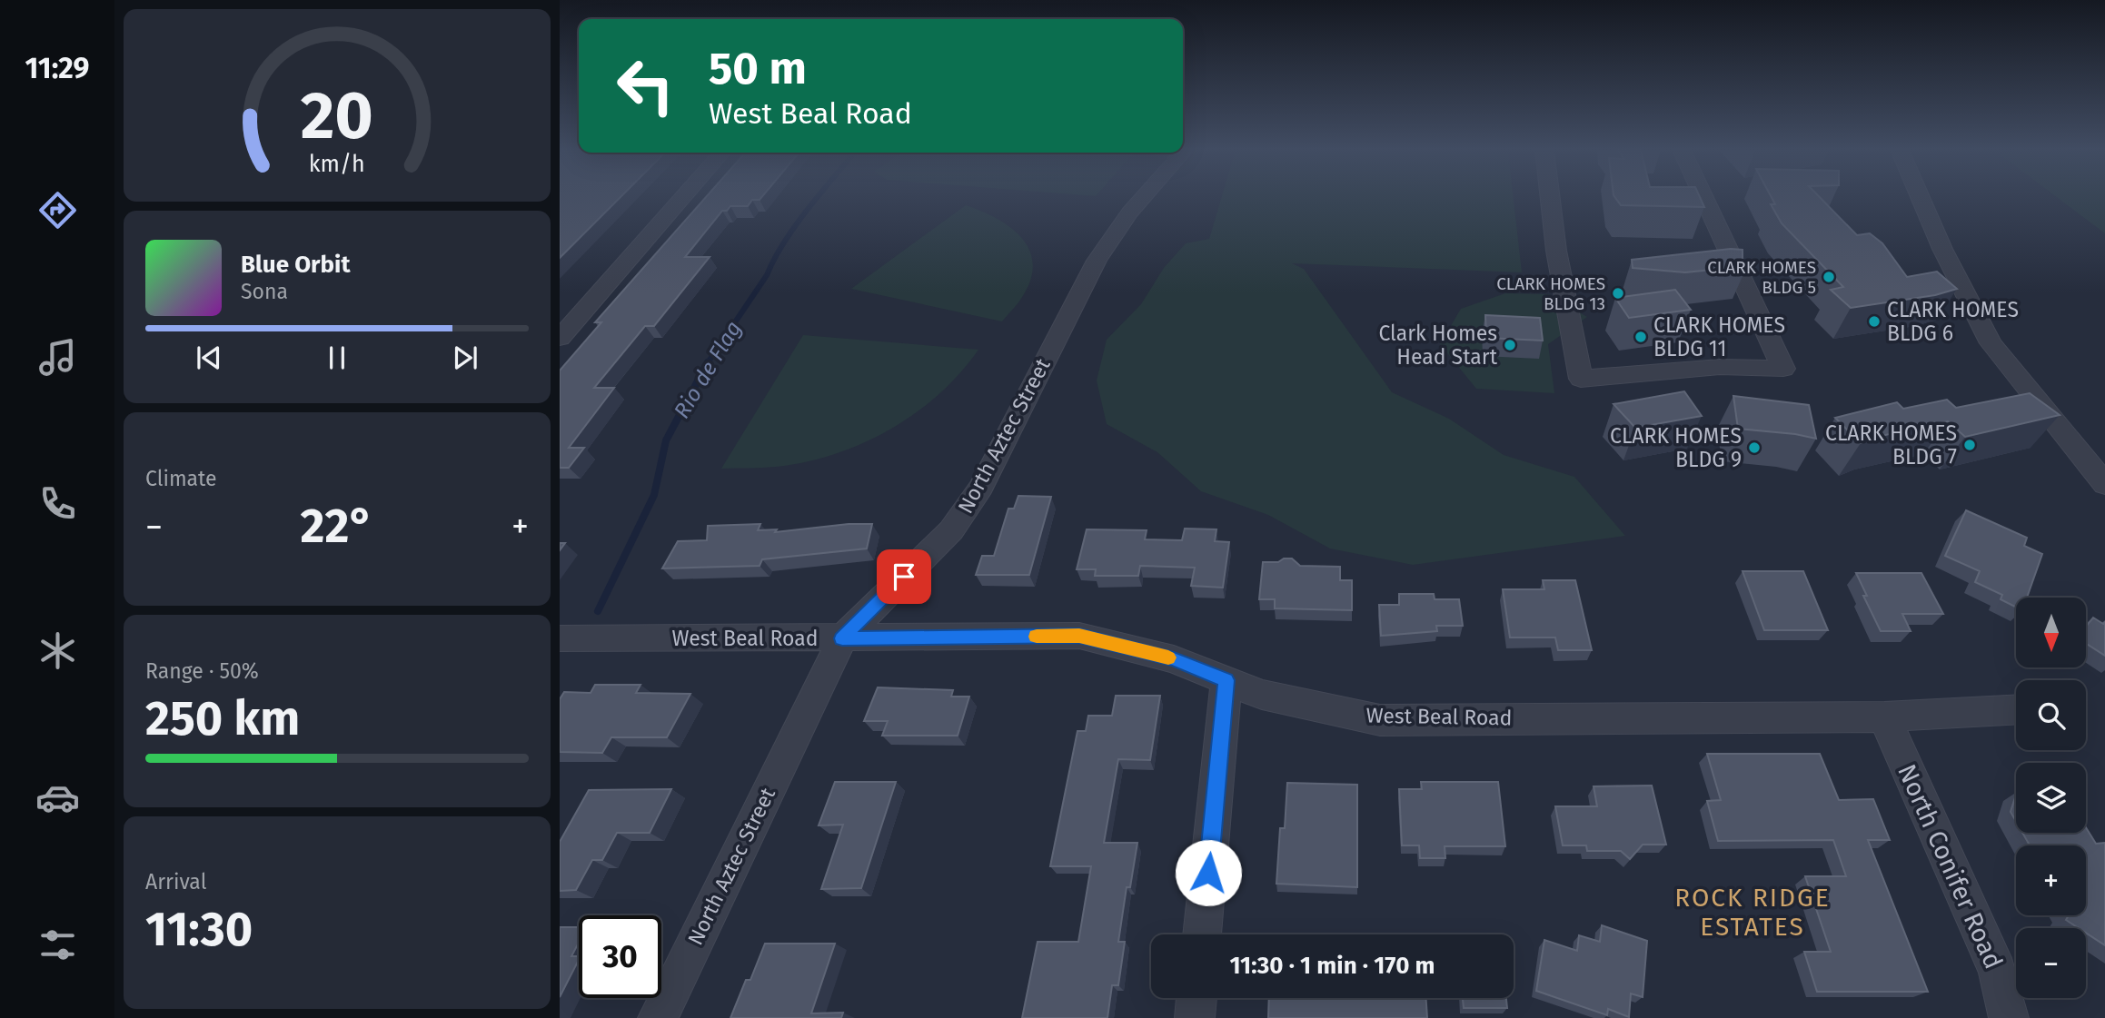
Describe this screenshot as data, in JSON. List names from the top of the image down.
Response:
{
  "streets": {
    "street": ["North Aztec Street", "West Beal Road", "North Conifer Road"]
  },
  "crossings": [
    ["North Aztec Street", "West Beal Road"],
    ["West Beal Road", "North Conifer Road"]
  ],
  "districts": ["ROCK RIDGE ESTATES"],
  "water": ["Rio de Flag"],
  "places": [
    "CLARK HOMES BLDG 5",
    "CLARK HOMES BLDG 13",
    "CLARK HOMES BLDG 6",
    "CLARK HOMES BLDG 11",
    "Clark Homes Head Start",
    "CLARK HOMES BLDG 7",
    "CLARK HOMES BLDG 9"
  ],
  "north": "bottom",
  "page": {
    "tabs": "11:29",
    "turn": ["50 m", "West Beal Road"],
    "song": ["Blue Orbit", "Sona"],
    "tile": [
      "Climate",
      ["Range · 50%", "250 km"],
      ["Arrival", "11:30"]
    ],
    "heat": ["−", "22°", "+"],
    "map_buttons": ["+", "−"],
    "limit": "30",
    "trip": "11:30 · 1 min · 170 m",
    "gauge": ["20", "km/h"]
  }
}
